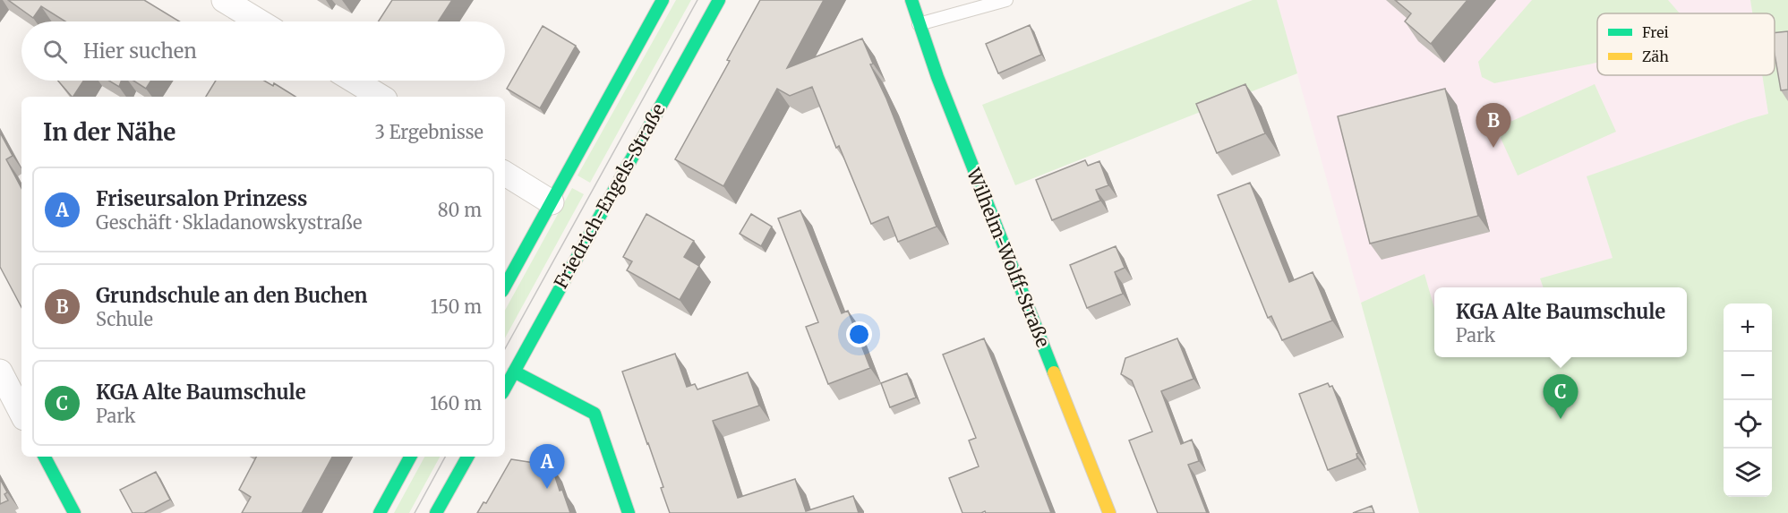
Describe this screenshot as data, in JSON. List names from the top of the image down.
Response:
{
  "streets": {
    "main road": ["Friedrich-Engels-Straße", "Wilhelm-Wolff-Straße"]
  },
  "legend": ["Frei", "Zäh"],
  "page": {
    "search": "Hier suchen",
    "heading": ["In der Nähe", "3 Ergebnisse"],
    "pins": ["B", "C", "A"],
    "list": [
      {
        "mark": "A",
        "name": "Friseursalon Prinzess",
        "note": "Geschäft · Skladanowskystraße",
        "value": "80 m"
      },
      {
        "mark": "B",
        "name": "Grundschule an den Buchen",
        "note": "Schule",
        "value": "150 m"
      },
      {
        "mark": "C",
        "name": "KGA Alte Baumschule",
        "note": "Park",
        "value": "160 m"
      }
    ],
    "popup": ["KGA Alte Baumschule", "Park"],
    "map_buttons": ["+", "−"]
  }
}
